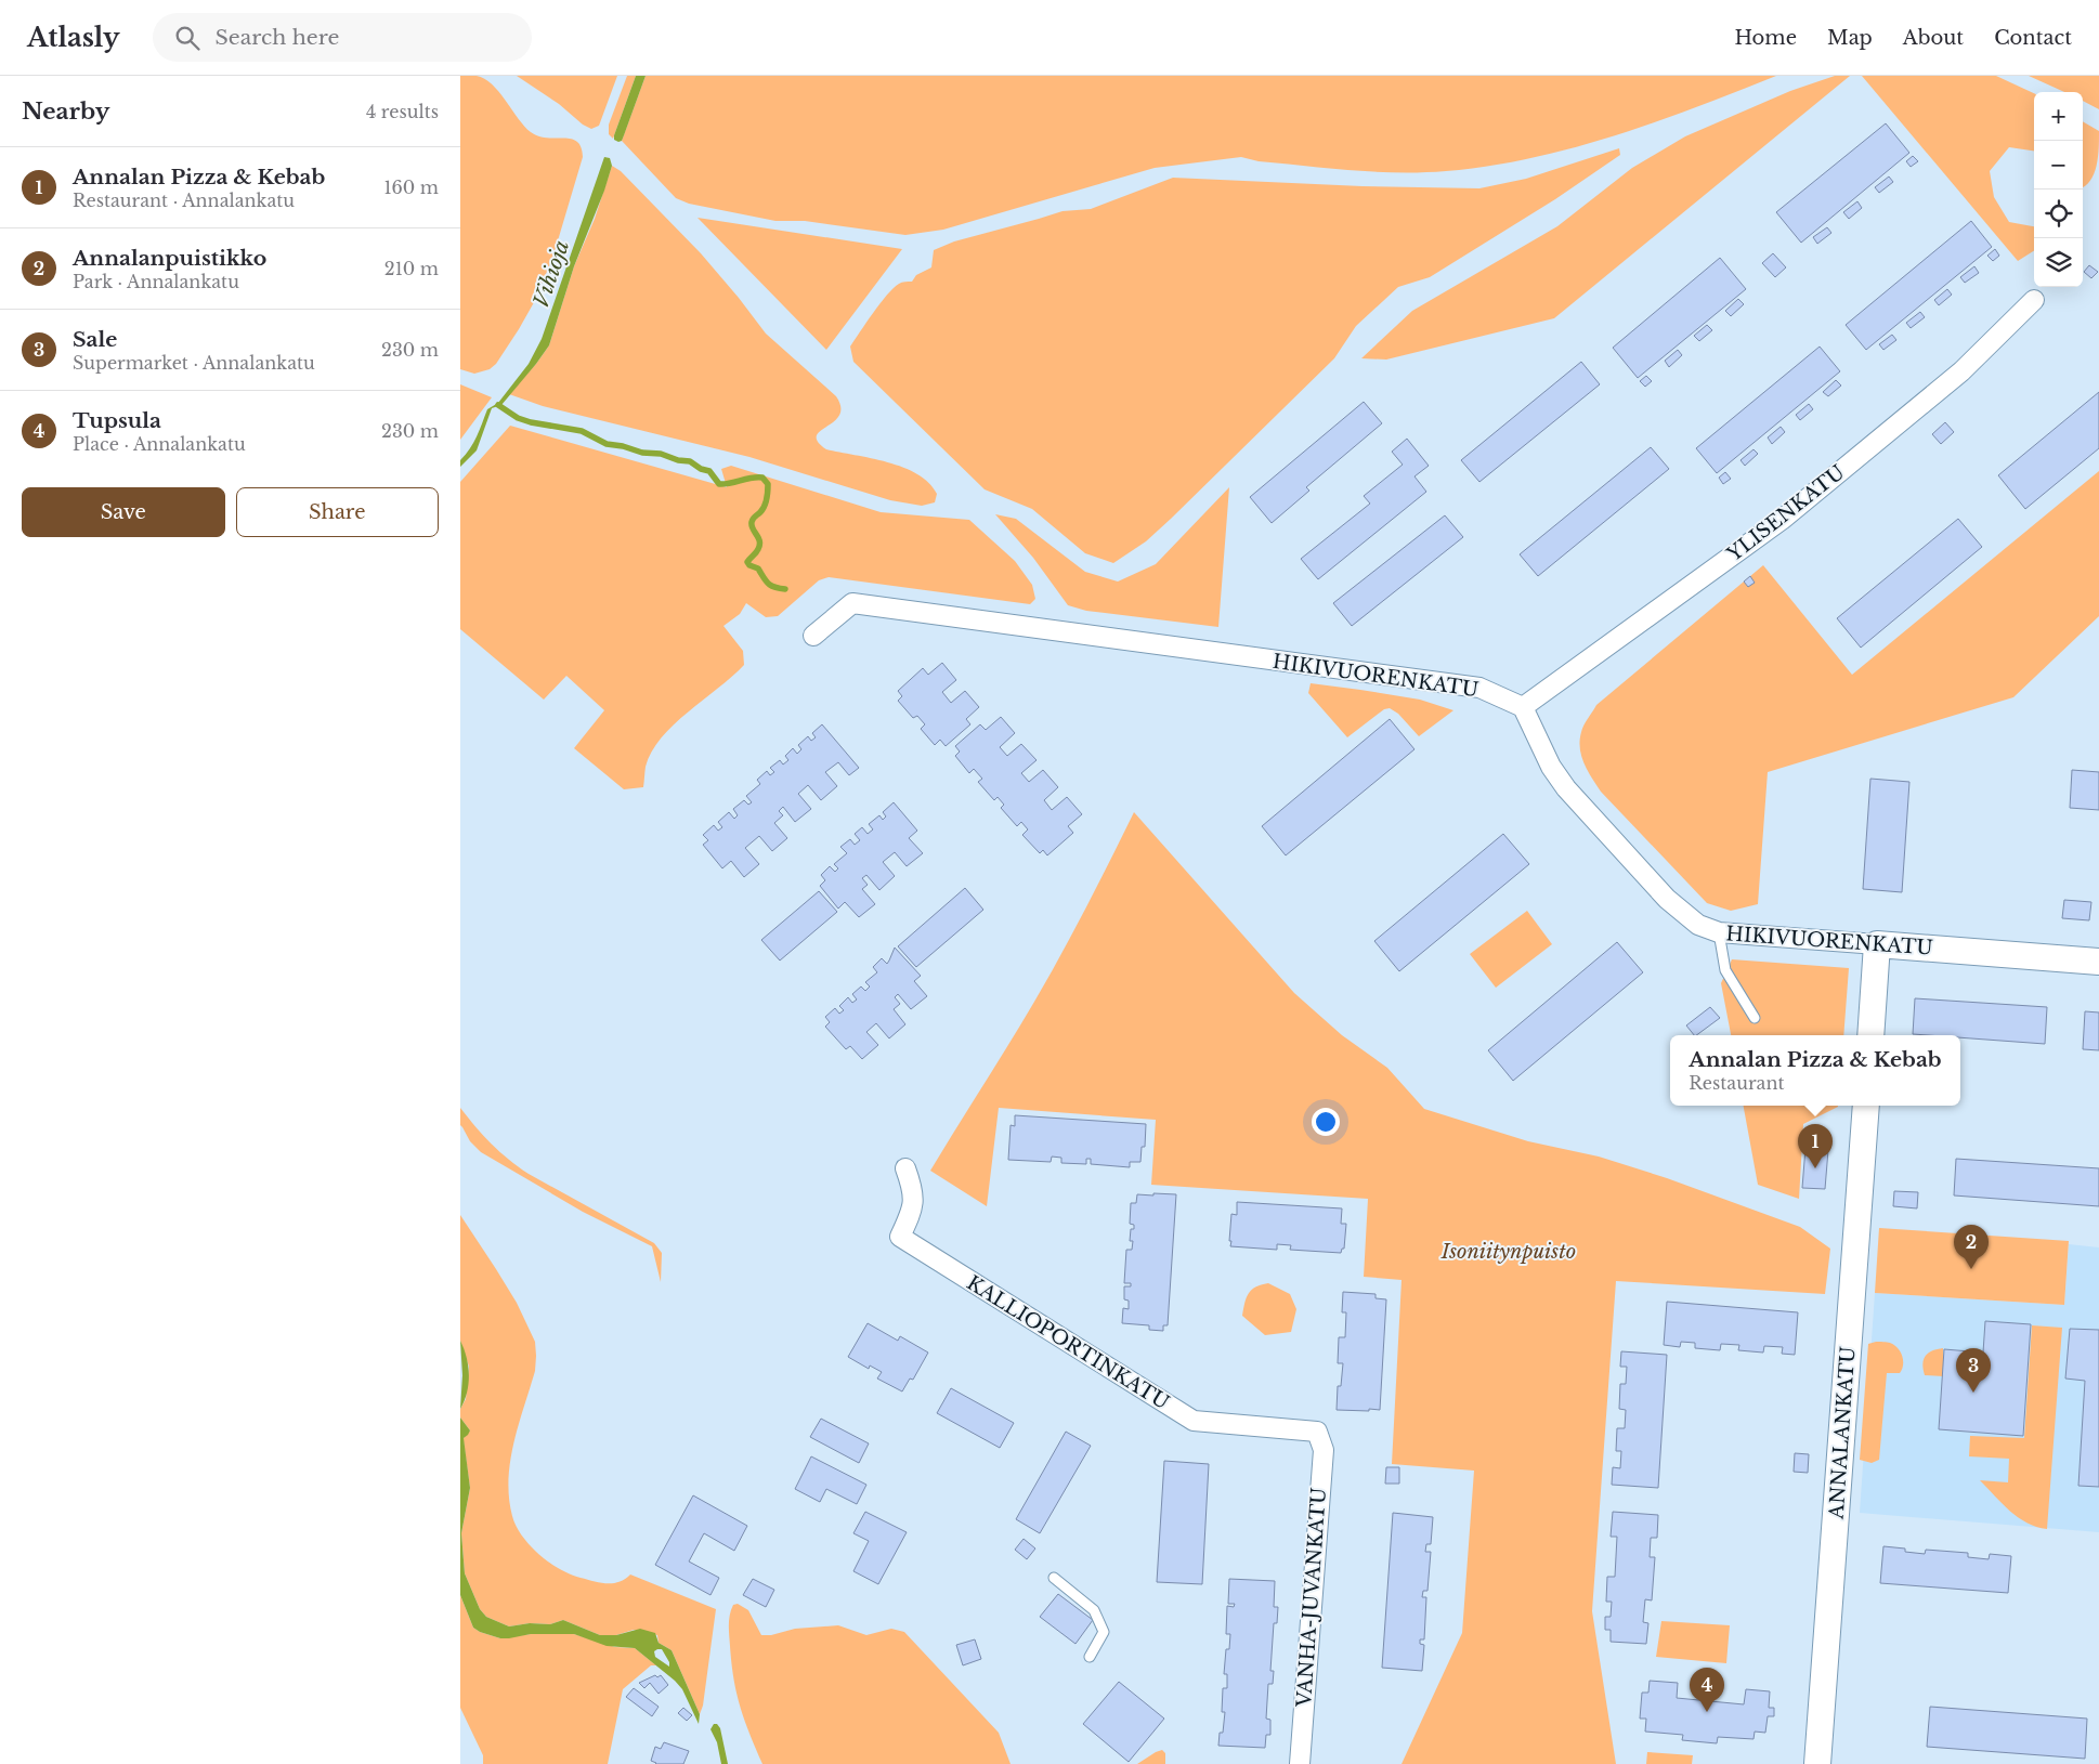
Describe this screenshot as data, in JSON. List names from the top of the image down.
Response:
{
  "streets": {
    "street": [
      "YLISENKATU",
      "HIKIVUORENKATU",
      "KALLIOPORTINKATU",
      "ANNALANKATU",
      "VANHA-JUVANKATU"
    ]
  },
  "crossings": [
    ["YLISENKATU", "HIKIVUORENKATU"],
    ["KALLIOPORTINKATU", "VANHA-JUVANKATU"]
  ],
  "water": ["Vihioja"],
  "parks": ["Isoniitynpuisto"],
  "page": {
    "header": "Atlasly",
    "search": "Search here",
    "nav": [
      "Home",
      "Map",
      "About",
      "Contact"
    ],
    "heading": ["Nearby", "4 results"],
    "map_buttons": ["+", "−"],
    "list": [
      {
        "mark": "1",
        "name": "Annalan Pizza & Kebab",
        "note": "Restaurant · Annalankatu",
        "value": "160 m"
      },
      {
        "mark": "2",
        "name": "Annalanpuistikko",
        "note": "Park · Annalankatu",
        "value": "210 m"
      },
      {
        "mark": "3",
        "name": "Sale",
        "note": "Supermarket · Annalankatu",
        "value": "230 m"
      },
      {
        "mark": "4",
        "name": "Tupsula",
        "note": "Place · Annalankatu",
        "value": "230 m"
      }
    ],
    "buttons": ["Save", "Share"],
    "popup": ["Annalan Pizza & Kebab", "Restaurant"],
    "pins": [
      "1",
      "2",
      "3",
      "4"
    ]
  }
}
